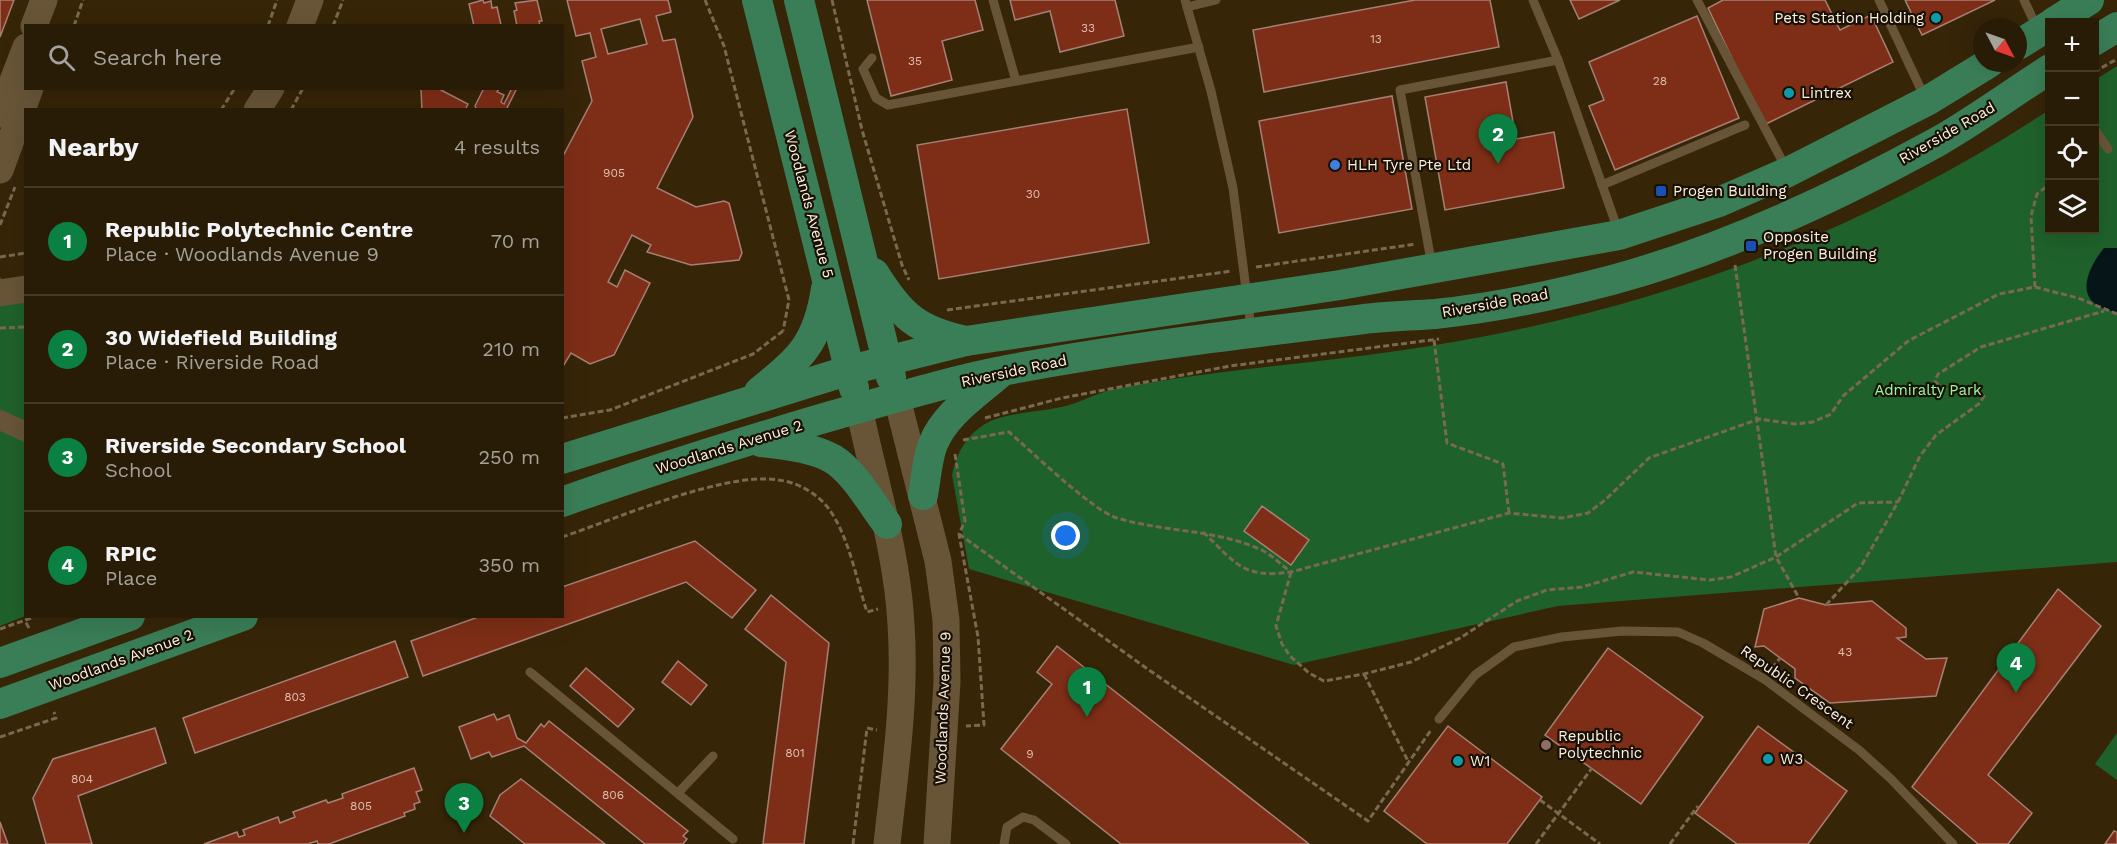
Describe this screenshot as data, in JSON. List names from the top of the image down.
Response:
{
  "streets": {
    "main road": [
      "Riverside Road",
      "Woodlands Avenue 5",
      "Woodlands Avenue 2",
      "Woodlands Avenue 9"
    ],
    "lane": ["Republic Crescent"]
  },
  "crossings": [
    ["Riverside Road", "Woodlands Avenue 2"],
    ["Riverside Road", "Woodlands Avenue 9"],
    ["Woodlands Avenue 5", "Woodlands Avenue 2"],
    ["Woodlands Avenue 2", "Woodlands Avenue 9"]
  ],
  "parks": ["Admiralty Park"],
  "places": {
    "other": [
      "Pets Station Holding",
      "Lintrex",
      "HLH Tyre Pte Ltd",
      "Republic Polytechnic",
      "W3",
      "W1"
    ],
    "transit": ["Progen Building", "Opposite Progen Building"]
  },
  "house_numbers": [
    "33",
    "13",
    "35",
    "28",
    "905",
    "30",
    "43",
    "803",
    "801",
    "9",
    "804",
    "806",
    "805"
  ],
  "north": "bottom right",
  "page": {
    "map_buttons": ["+", "−"],
    "search": "Search here",
    "heading": ["Nearby", "4 results"],
    "pins": [
      "2",
      "4",
      "1",
      "3"
    ],
    "list": [
      {
        "mark": "1",
        "name": "Republic Polytechnic Centre",
        "note": "Place · Woodlands Avenue 9",
        "value": "70 m"
      },
      {
        "mark": "2",
        "name": "30 Widefield Building",
        "note": "Place · Riverside Road",
        "value": "210 m"
      },
      {
        "mark": "3",
        "name": "Riverside Secondary School",
        "note": "School",
        "value": "250 m"
      },
      {
        "mark": "4",
        "name": "RPIC",
        "note": "Place",
        "value": "350 m"
      }
    ]
  }
}
